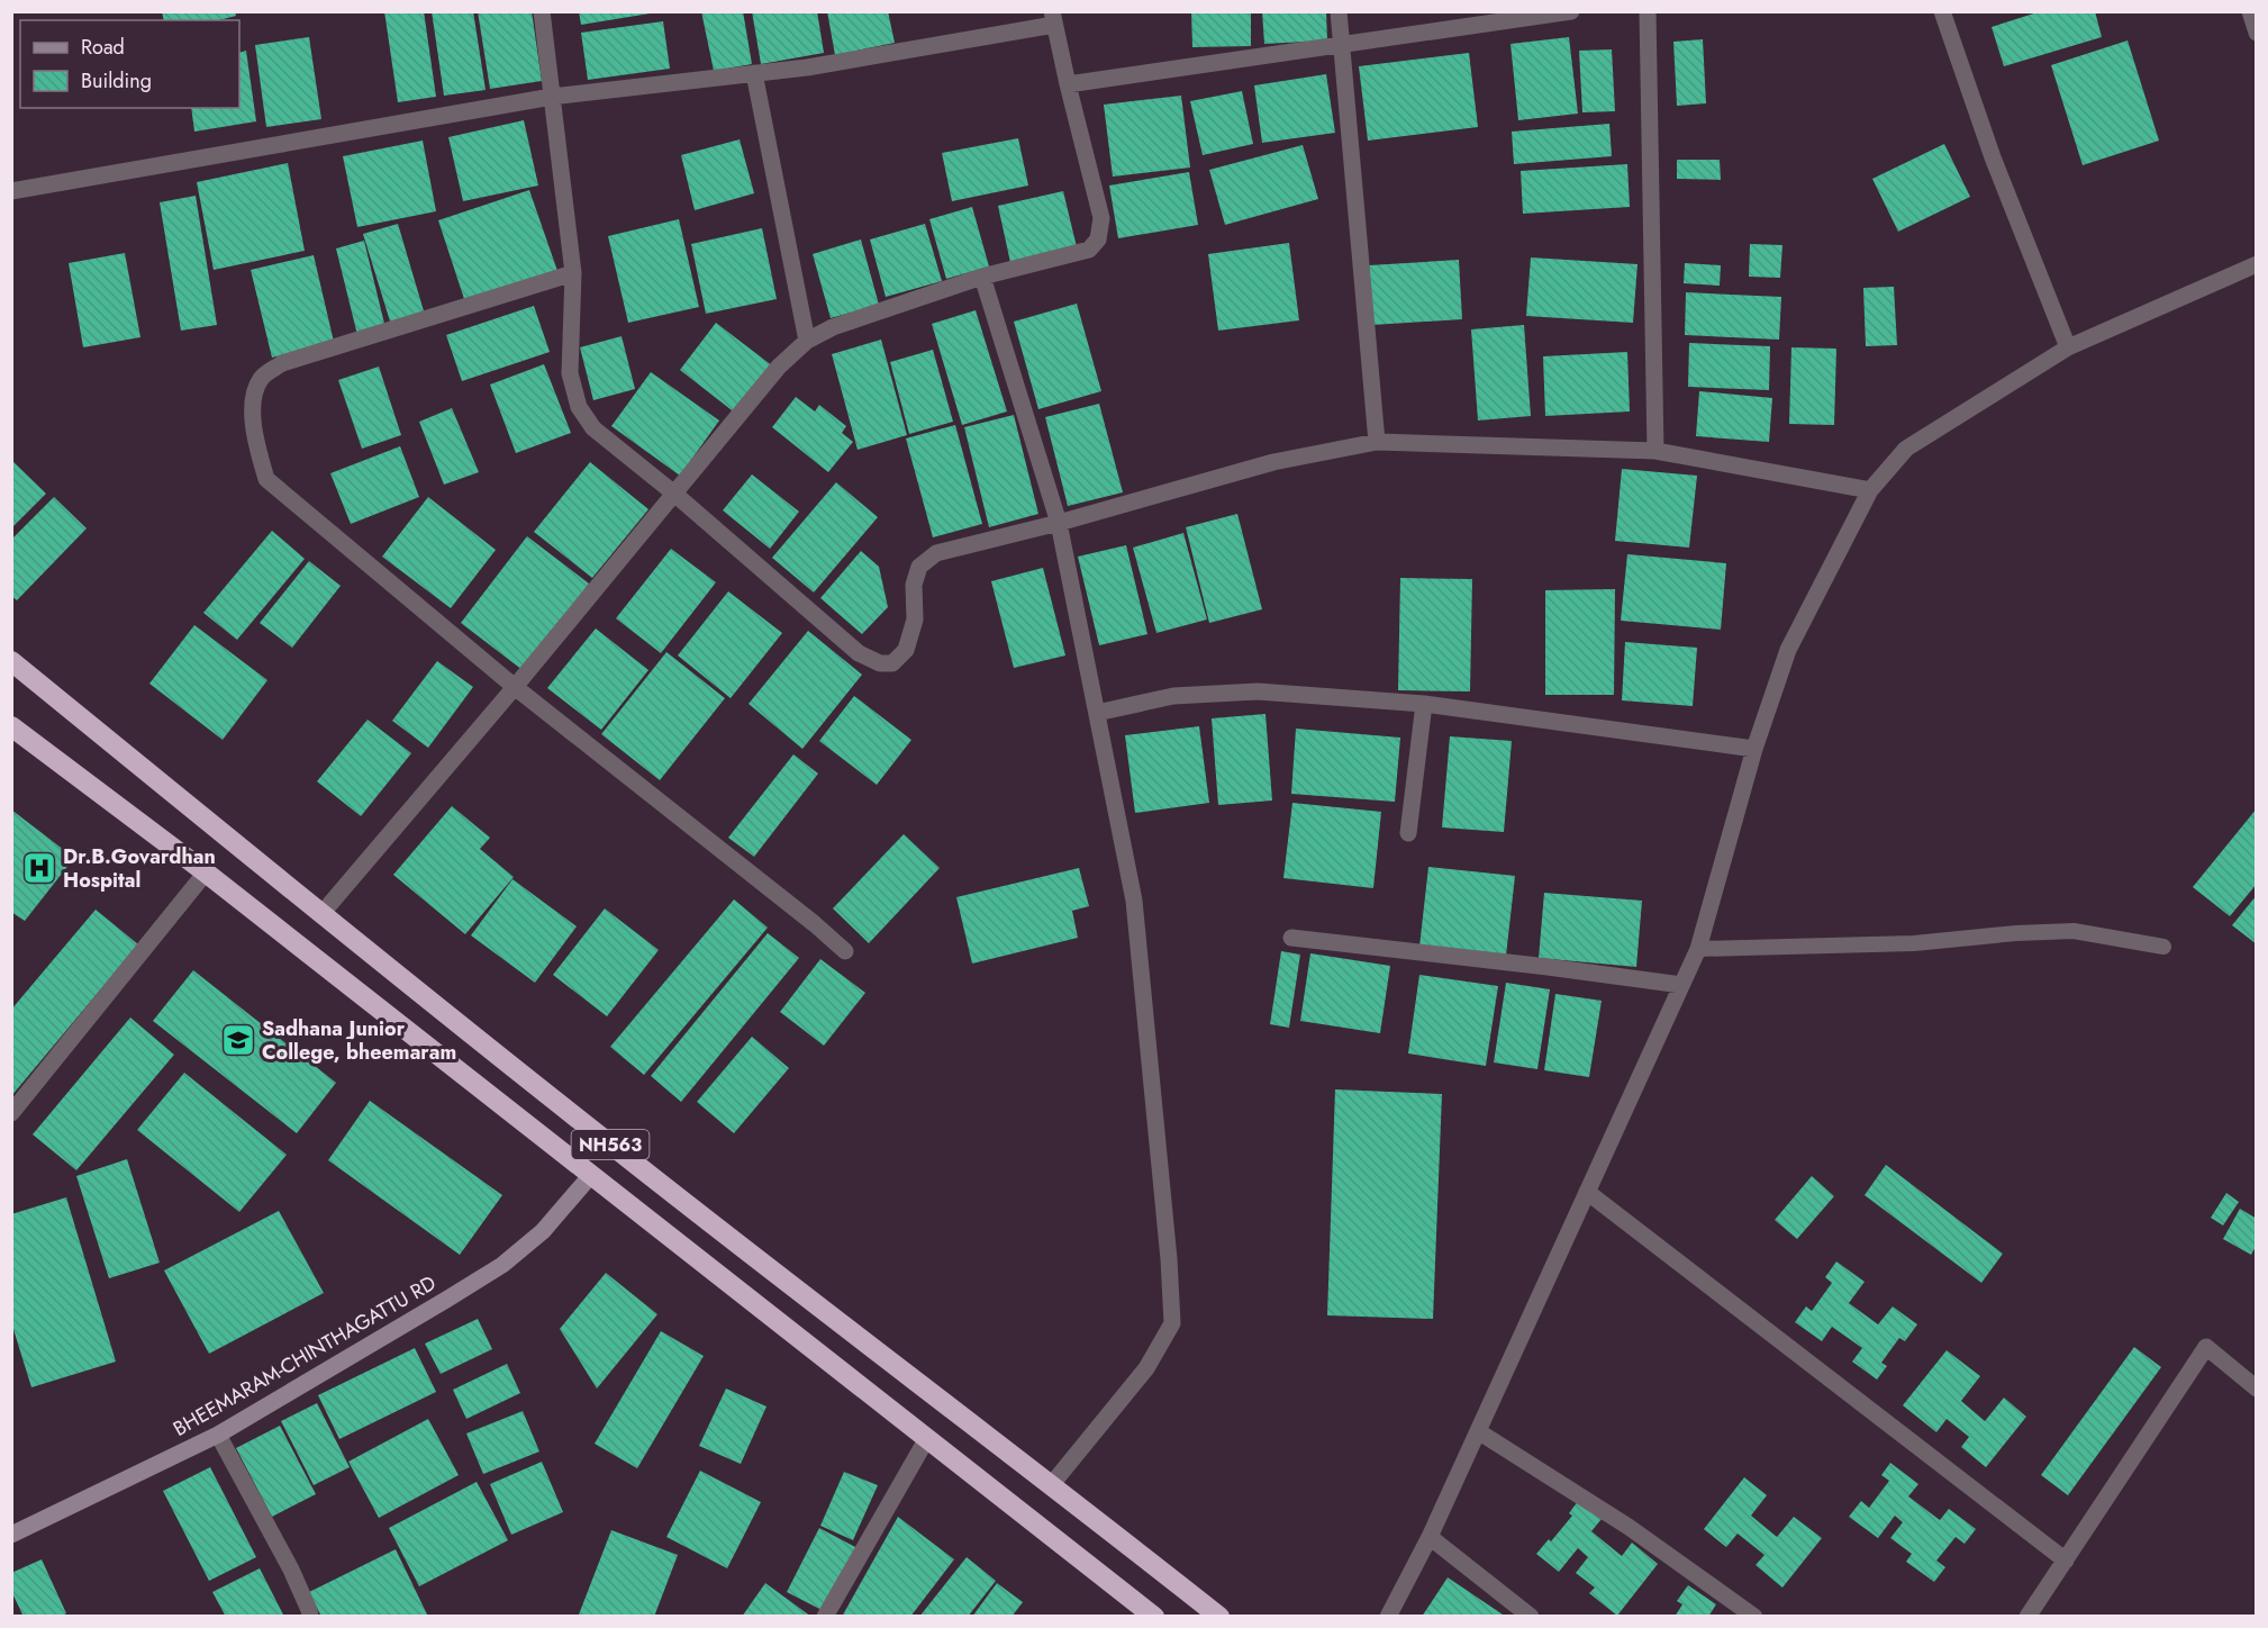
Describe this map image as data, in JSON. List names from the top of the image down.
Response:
{
  "streets": {
    "highway": ["NH563"],
    "street": ["BHEEMARAM-CHINTHAGATTU RD"]
  },
  "crossings": [
    ["NH563", "BHEEMARAM-CHINTHAGATTU RD"]
  ],
  "places": {
    "hospital": ["Dr.B.Govardhan Hospital"],
    "school or university": ["Sadhana Junior College, bheemaram"]
  },
  "legend": ["Road", "Building"]
}
